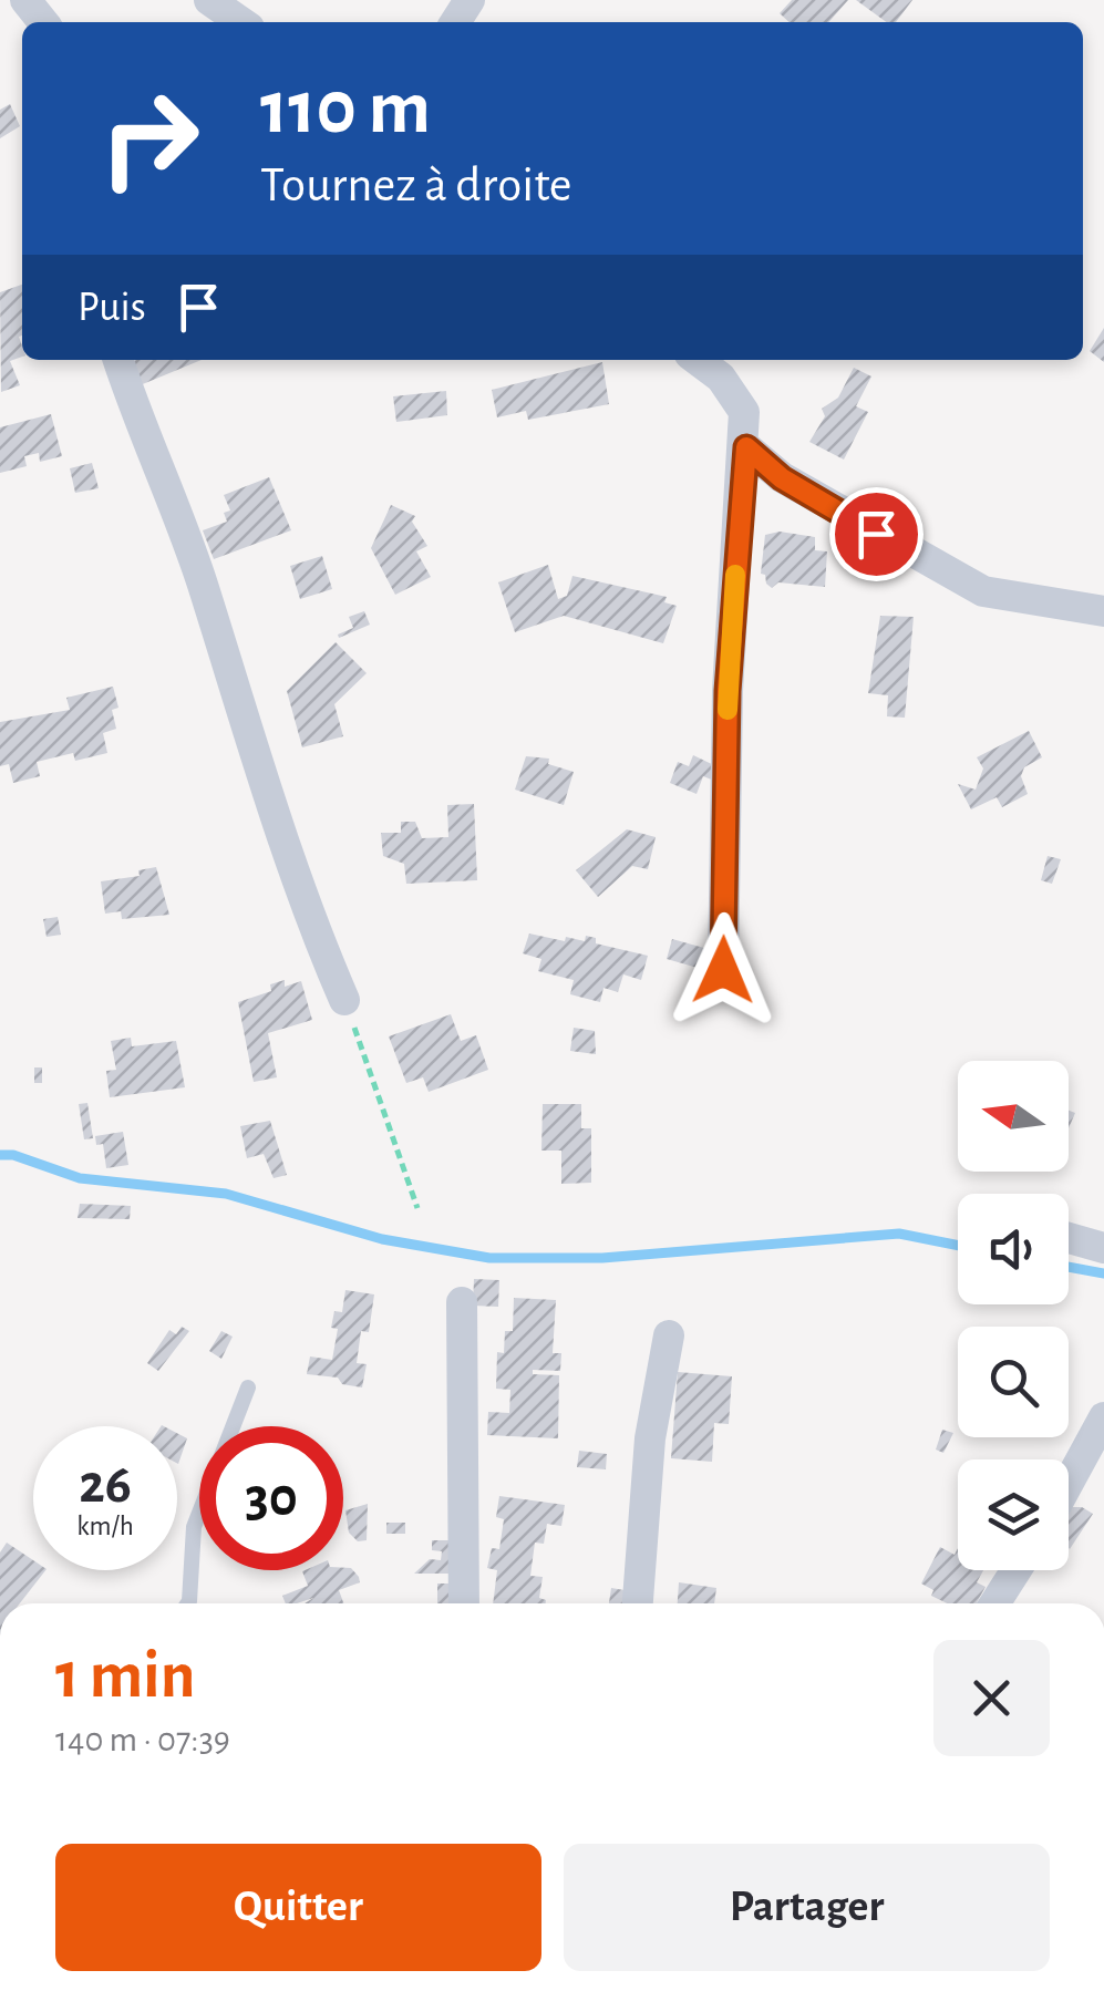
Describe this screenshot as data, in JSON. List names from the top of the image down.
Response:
{
  "north": "left",
  "page": {
    "turn": ["110 m", "Tournez à droite"],
    "then": "Puis",
    "speed": "26 km/h",
    "limit": "30",
    "heading": ["1 min", "140 m · 07:39"],
    "buttons": ["Quitter", "Partager"]
  }
}
